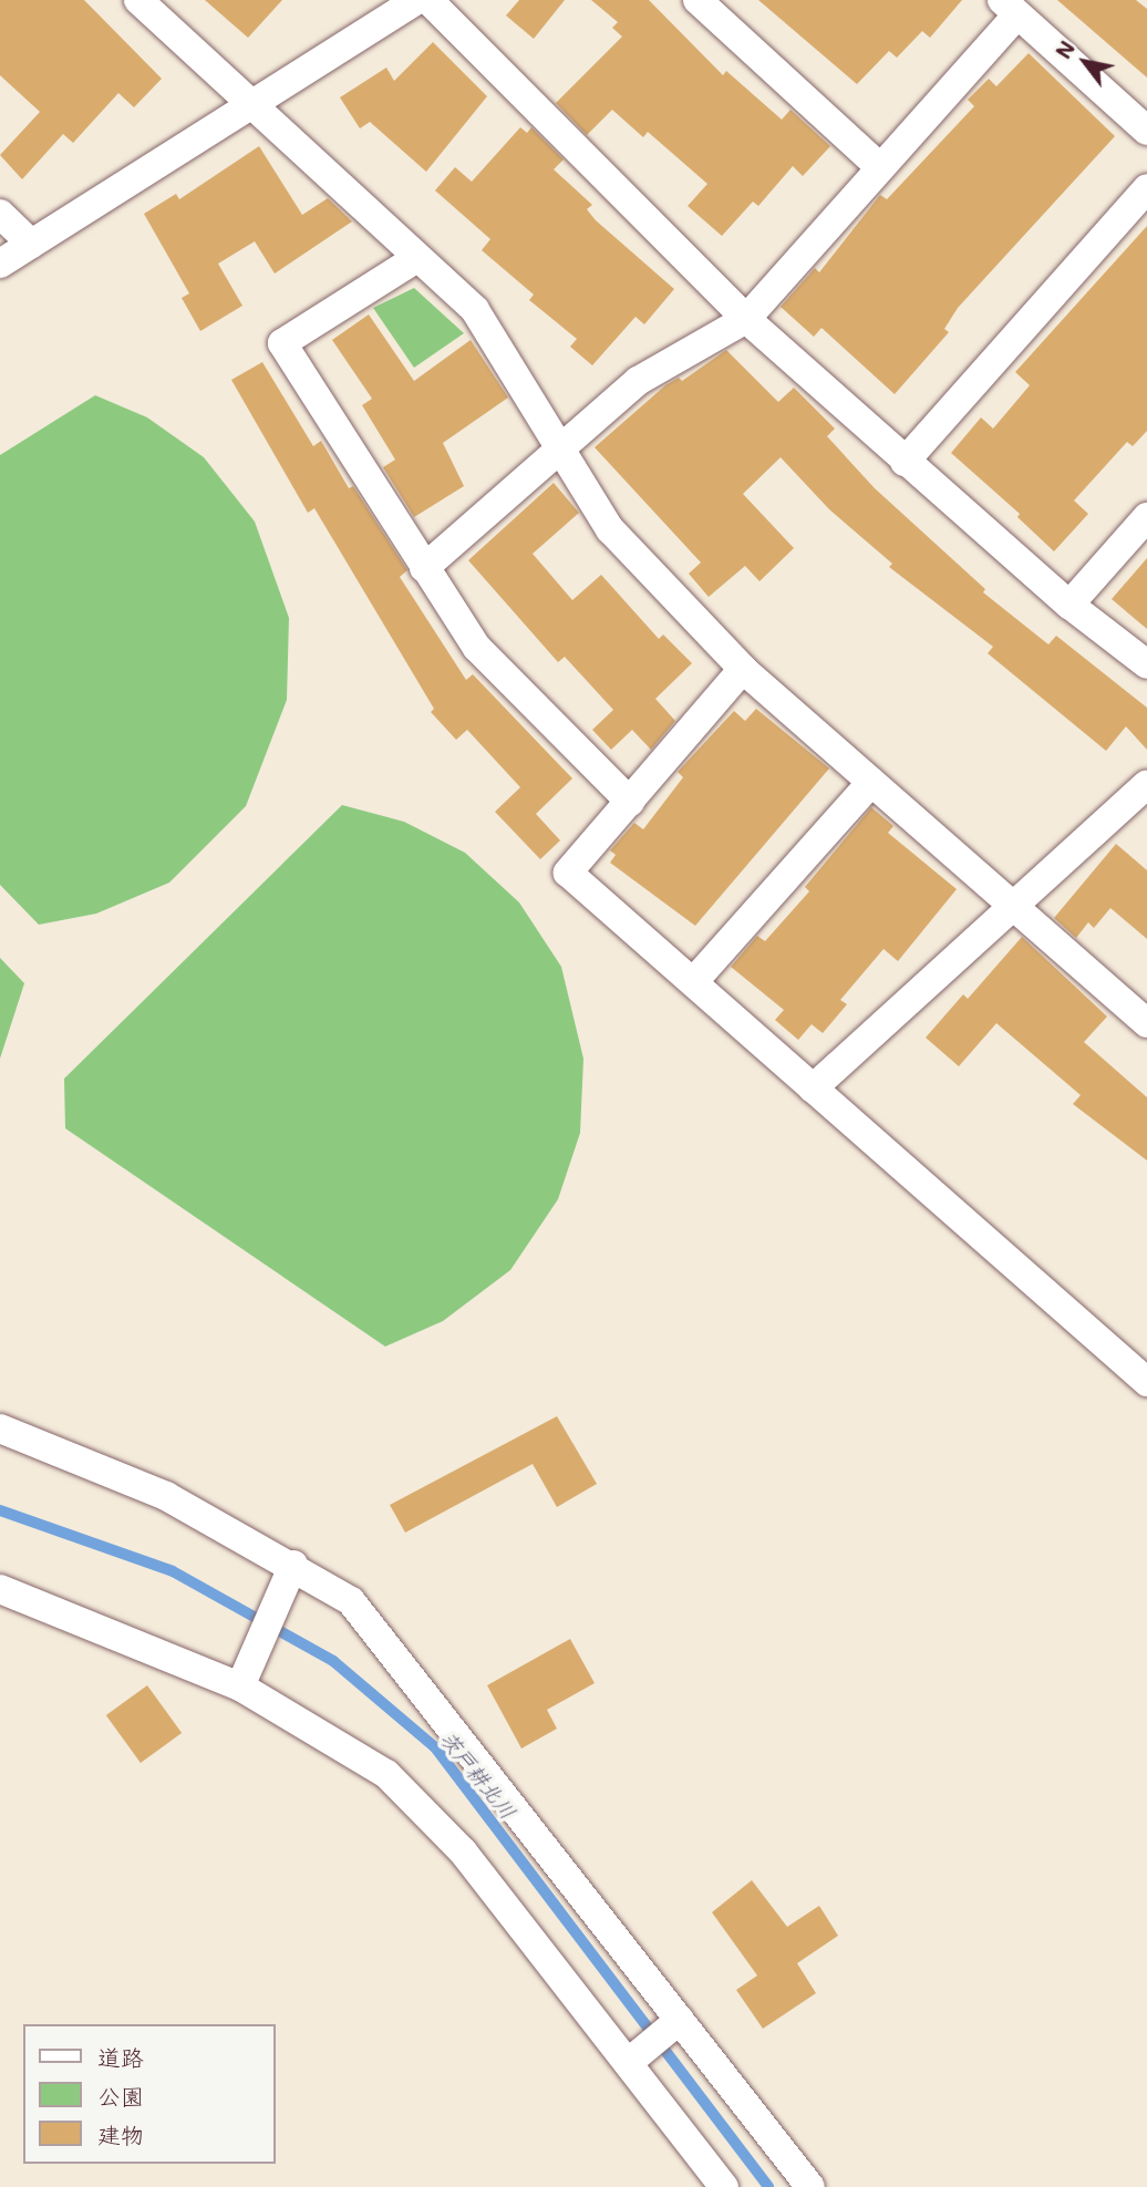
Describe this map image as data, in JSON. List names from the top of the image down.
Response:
{
  "water": ["茨戸耕北川"],
  "legend": ["道路", "公園", "建物"],
  "north": "top left"
}
